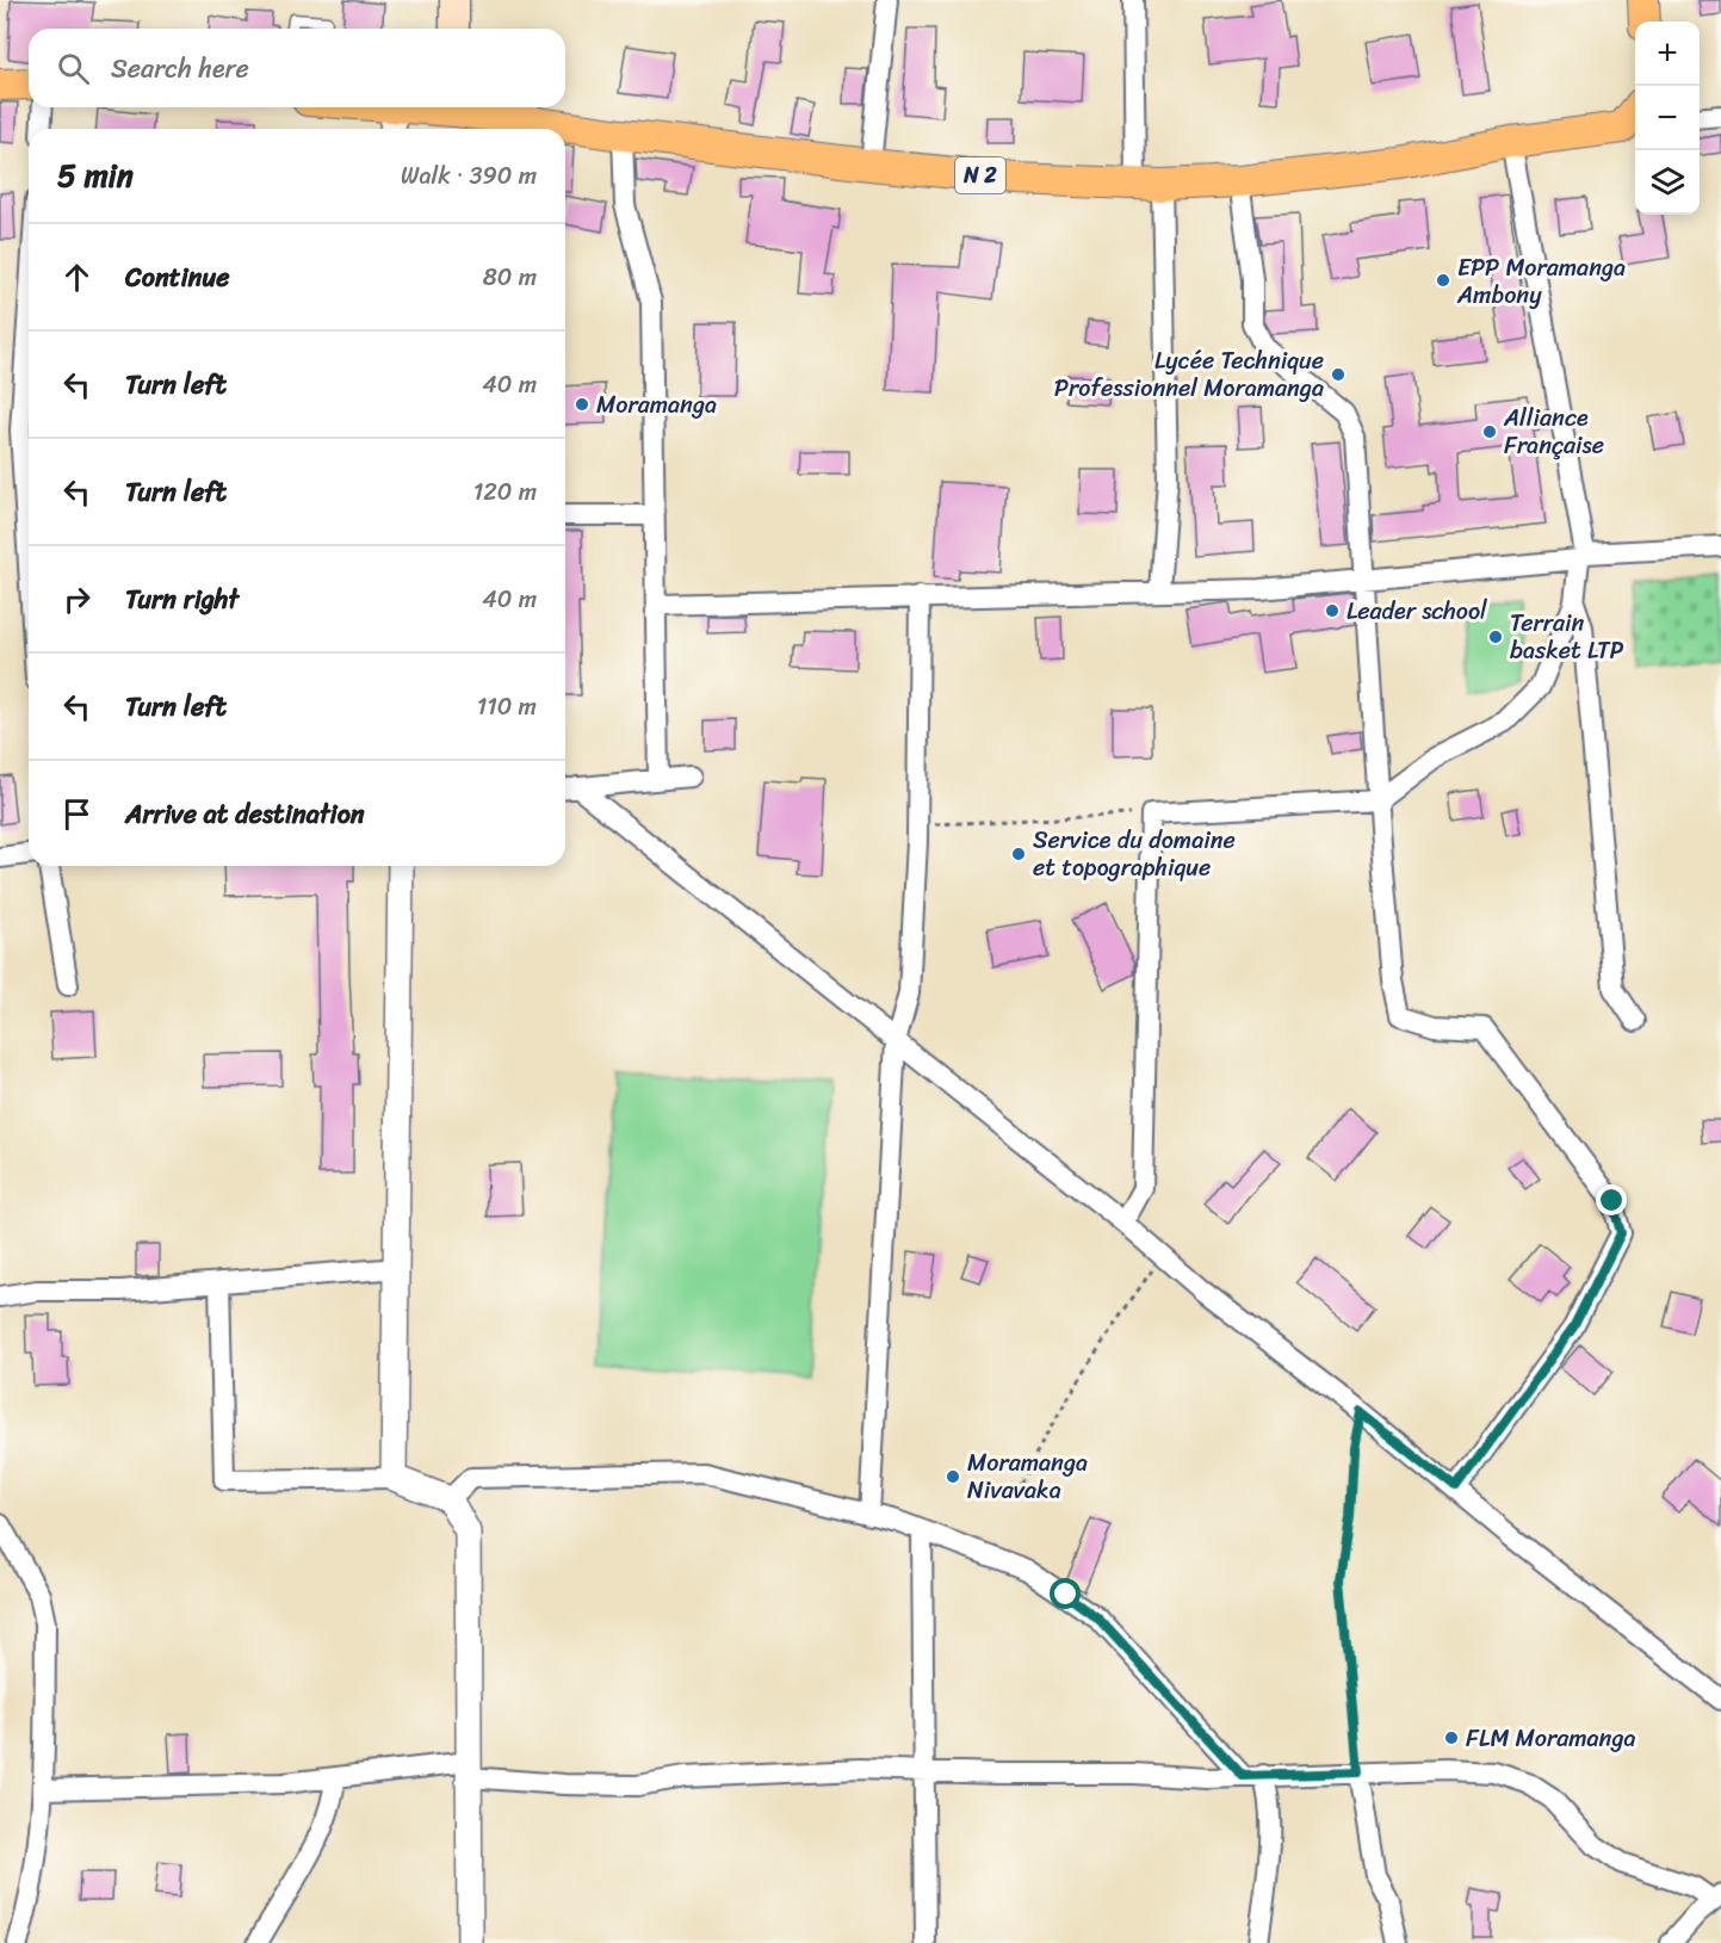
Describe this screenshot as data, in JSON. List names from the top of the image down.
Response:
{
  "streets": {
    "main road": ["N 2"]
  },
  "places": [
    "EPP Moramanga Ambony",
    "Lycée Technique Professionnel Moramanga",
    "Moramanga",
    "Alliance Française",
    "Leader school",
    "Terrain basket LTP",
    "Service du domaine et topographique",
    "Moramanga Nivavaka",
    "FLM Moramanga"
  ],
  "page": {
    "map_buttons": ["+", "−"],
    "search": "Search here",
    "heading": ["5 min", "Walk · 390 m"],
    "list": [
      ["Continue", "80 m"],
      ["Turn left", "40 m"],
      ["Turn left", "120 m"],
      ["Turn right", "40 m"],
      ["Turn left", "110 m"],
      "Arrive at destination"
    ]
  }
}
